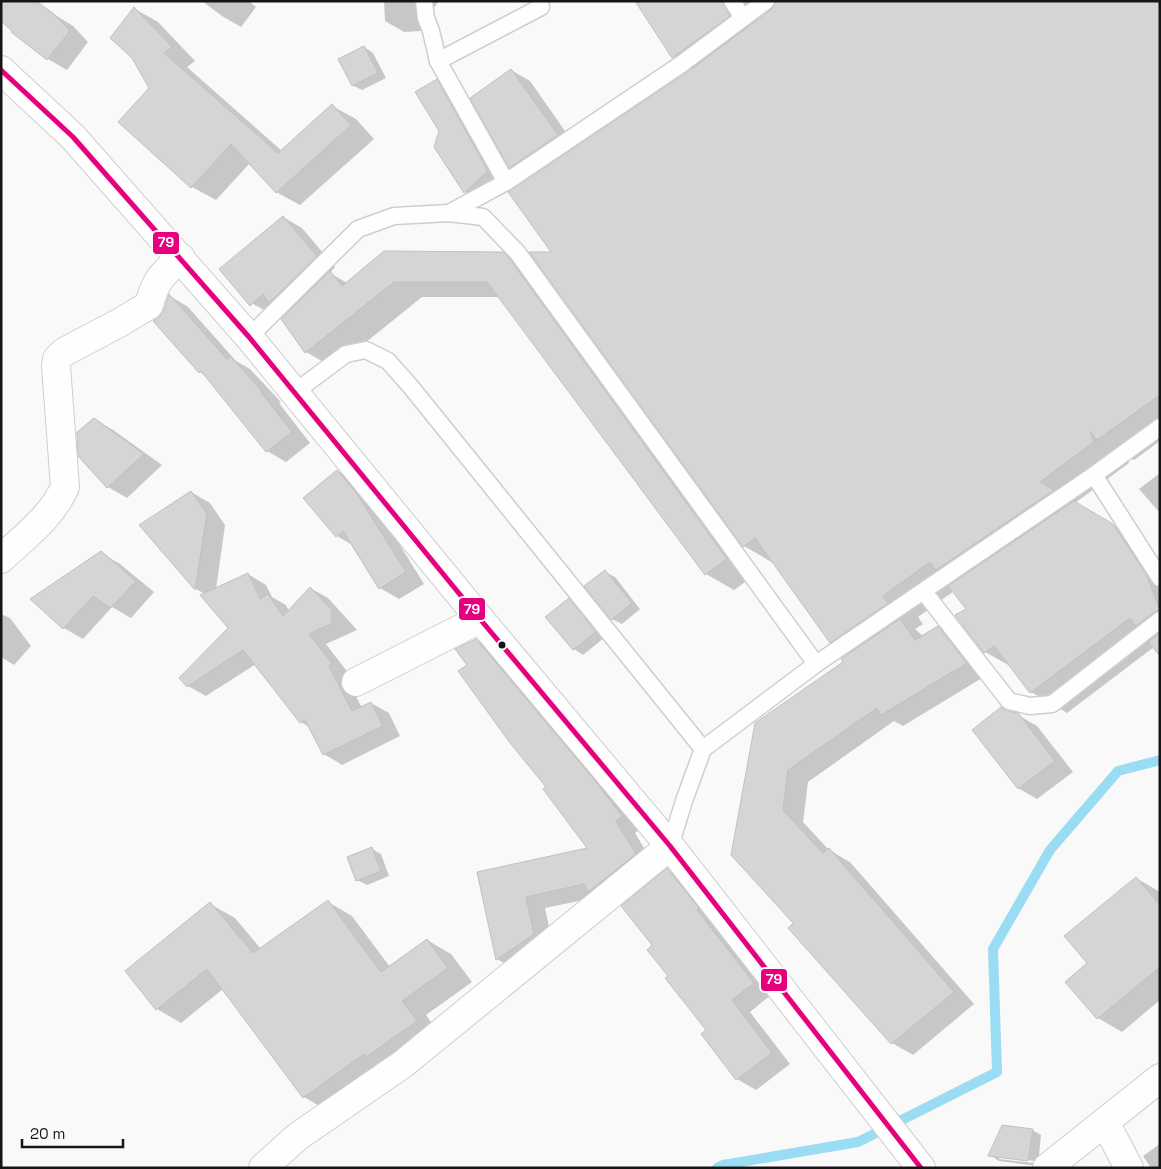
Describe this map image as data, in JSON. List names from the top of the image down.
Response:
{
  "lines": ["transit line 79"],
  "scale_bar": "20 m"
}
